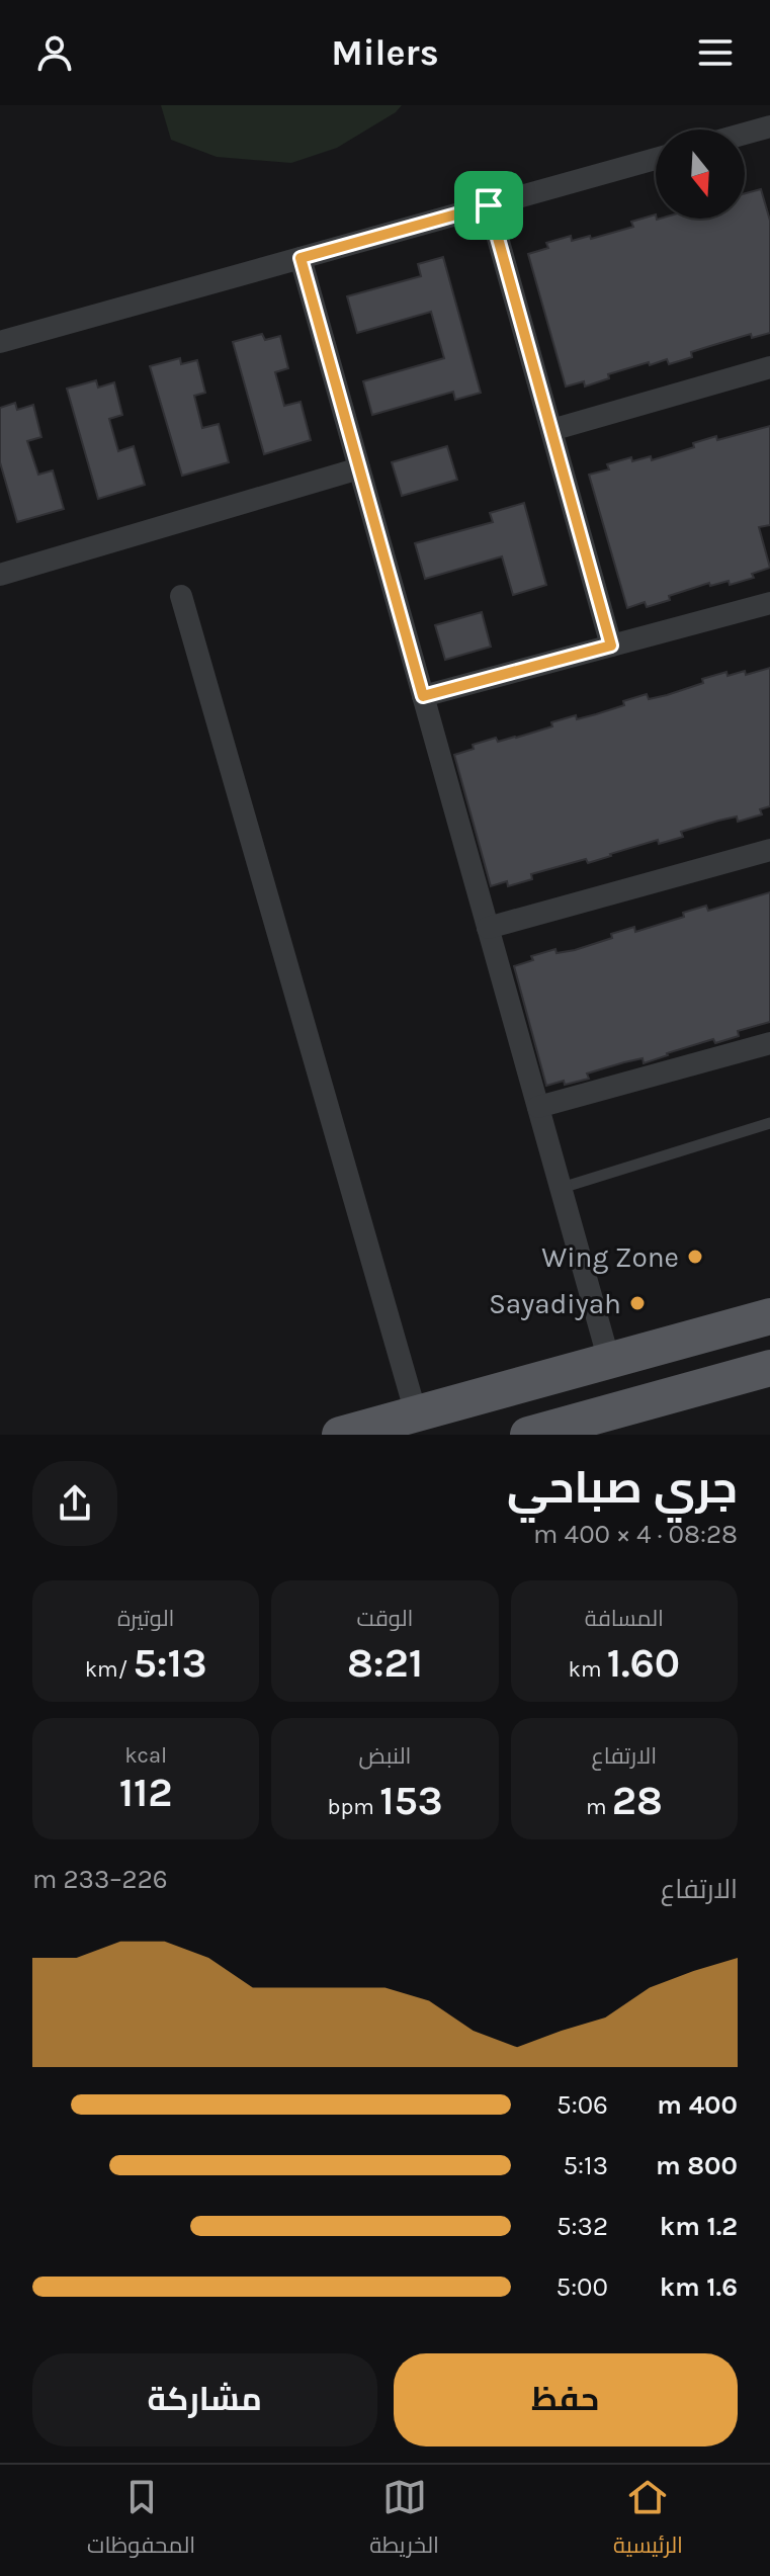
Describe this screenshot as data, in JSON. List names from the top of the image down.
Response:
{
  "places": ["Wing Zone", "Sayadiyah"],
  "north": "bottom",
  "page": {
    "header": "Milers",
    "heading": ["جري صباحي", "08:28 · 4 × 400 m"],
    "stats": [
      ["المسافة", "1.60 km"],
      ["الوقت", "8:21"],
      ["الوتيرة", "5:13 /km"],
      ["الارتفاع", "28 m"],
      ["النبض", "153 bpm"],
      ["kcal", "112"]
    ],
    "chart": ["الارتفاع", "226–233 m"],
    "list": [
      {
        "name": "400 m",
        "note": "5:06"
      },
      {
        "name": "800 m",
        "note": "5:13"
      },
      {
        "name": "1.2 km",
        "note": "5:32"
      },
      {
        "name": "1.6 km",
        "note": "5:00"
      }
    ],
    "buttons": ["حفظ", "مشاركة"],
    "tabs": ["الرئيسية", "الخريطة", "المحفوظات"]
  }
}
